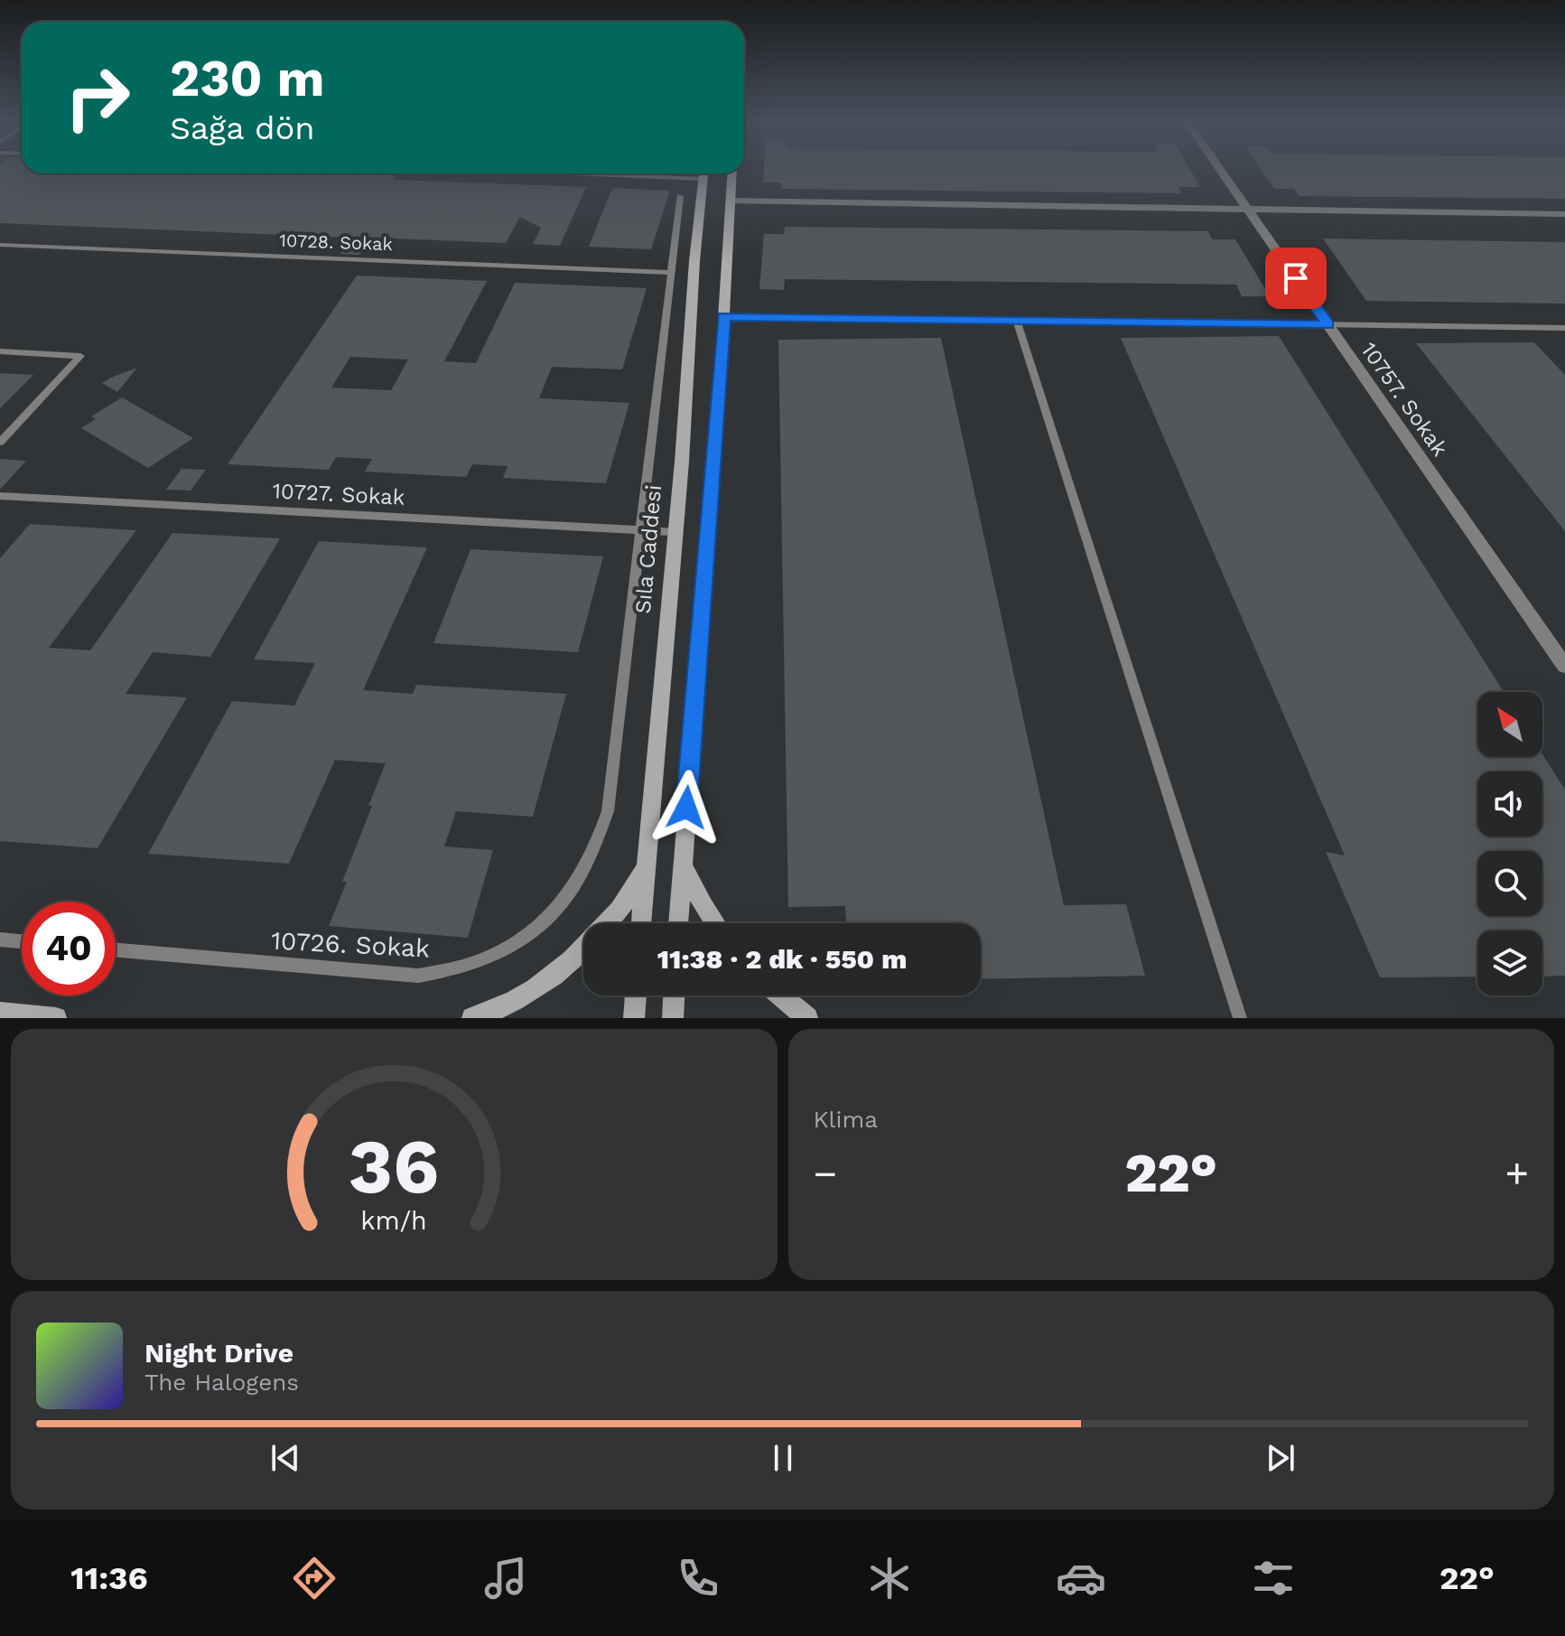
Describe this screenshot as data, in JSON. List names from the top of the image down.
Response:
{
  "streets": {
    "street": ["10757. Sokak", "Sıla Caddesi"],
    "lane": ["10728. Sokak", "10727. Sokak", "10726. Sokak"]
  },
  "crossings": [
    ["10728. Sokak", "10726. Sokak"],
    ["10727. Sokak", "Sıla Caddesi"],
    ["10727. Sokak", "10726. Sokak"]
  ],
  "north": "top left",
  "page": {
    "turn": ["230 m", "Sağa dön"],
    "limit": "40",
    "trip": "11:38 · 2 dk · 550 m",
    "tile": "Klima",
    "heat": ["−", "22°", "+"],
    "song": ["Night Drive", "The Halogens"],
    "tabs": ["11:36", "22°"],
    "gauge": ["36", "km/h"]
  }
}
